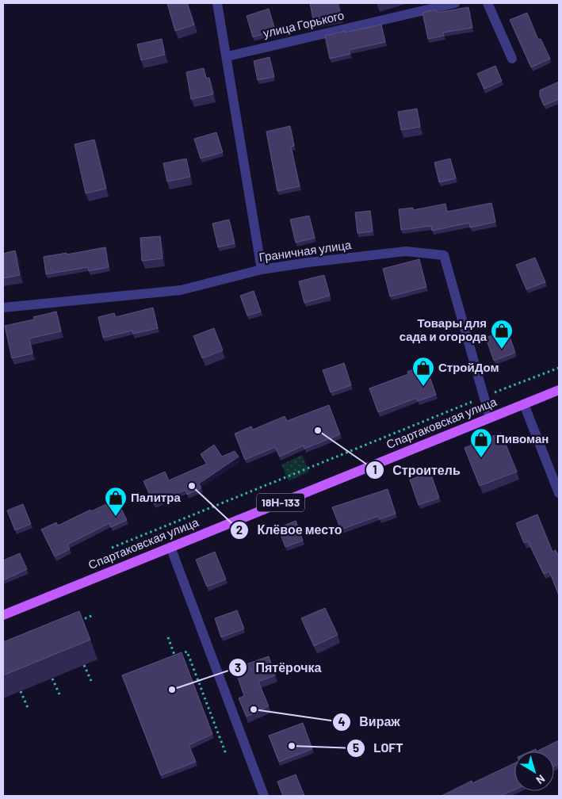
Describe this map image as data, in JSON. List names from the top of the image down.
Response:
{
  "streets": {
    "main road": ["Спартаковская улица", "18Н-133"],
    "street": ["улица Горького", "Граничная улица"]
  },
  "crossings": [
    ["Граничная улица", "Спартаковская улица"]
  ],
  "places": {
    "shop": [
      "Товары для сада и огорода",
      "СтройДом",
      "Пивоман",
      "Палитра"
    ],
    "other": [
      "Строитель",
      "Клёвое место",
      "Пятёрочка",
      "Вираж",
      "LOFT"
    ]
  },
  "north": "bottom right"
}
